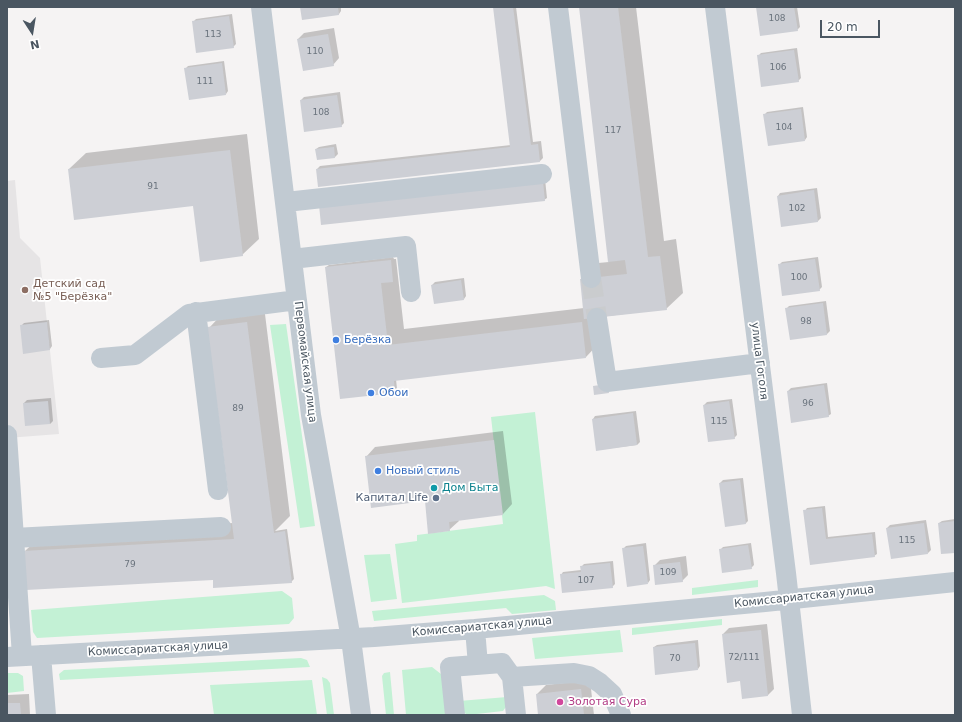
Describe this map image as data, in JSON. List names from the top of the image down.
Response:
{
  "streets": {
    "street": ["улица Гоголя", "Первомайская улица", "Комиссариатская улица"]
  },
  "crossings": [
    ["улица Гоголя", "Комиссариатская улица"],
    ["Первомайская улица", "Комиссариатская улица"]
  ],
  "places": [
    "Детский сад №5 \"Берёзка\"",
    "Берёзка",
    "Обои",
    "Новый стиль",
    "Дом Быта",
    "Капитал Life",
    "Золотая Сура"
  ],
  "house_numbers": [
    "108",
    "113",
    "110",
    "106",
    "111",
    "108",
    "104",
    "117",
    "91",
    "102",
    "100",
    "98",
    "96",
    "89",
    "115",
    "115",
    "79",
    "109",
    "107",
    "72/111",
    "70"
  ],
  "scale_bar": "20 m",
  "north": "bottom"
}
